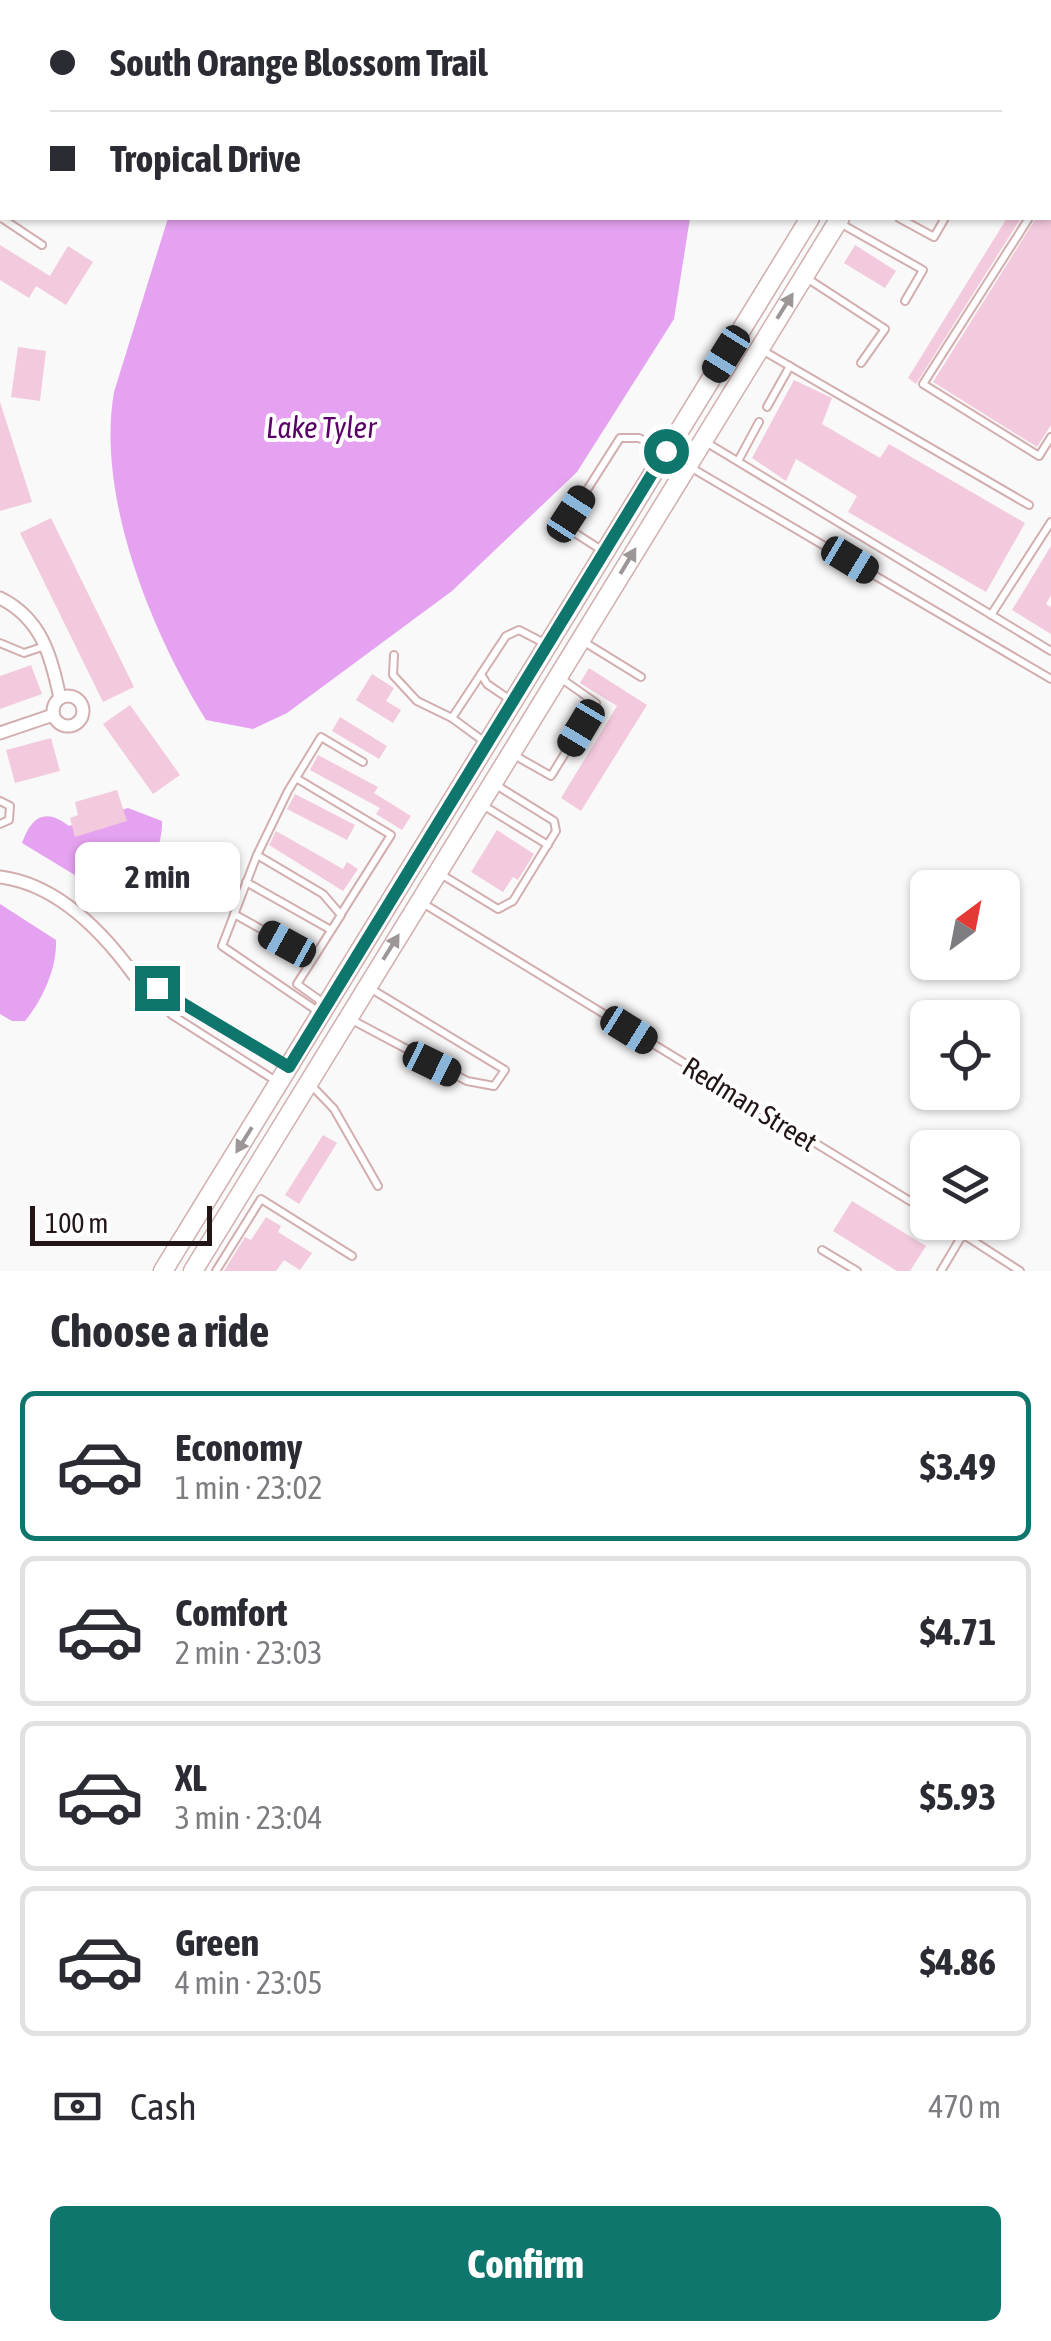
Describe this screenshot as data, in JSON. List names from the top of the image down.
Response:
{
  "streets": {
    "lane": ["Redman Street"]
  },
  "water": ["Lake Tyler"],
  "scale_bar": "100 m",
  "north": "top right",
  "page": {
    "banner": ["South Orange Blossom Trail", "Tropical Drive"],
    "bubble": "2 min",
    "scale": "100 m",
    "heading": "Choose a ride",
    "list": [
      {
        "name": "Economy",
        "note": "1 min · 23:02",
        "value": "$3.49"
      },
      {
        "name": "Comfort",
        "note": "2 min · 23:03",
        "value": "$4.71"
      },
      {
        "name": "XL",
        "note": "3 min · 23:04",
        "value": "$5.93"
      },
      {
        "name": "Green",
        "note": "4 min · 23:05",
        "value": "$4.86"
      }
    ],
    "pay": ["Cash", "470 m"],
    "buttons": "Confirm"
  }
}
